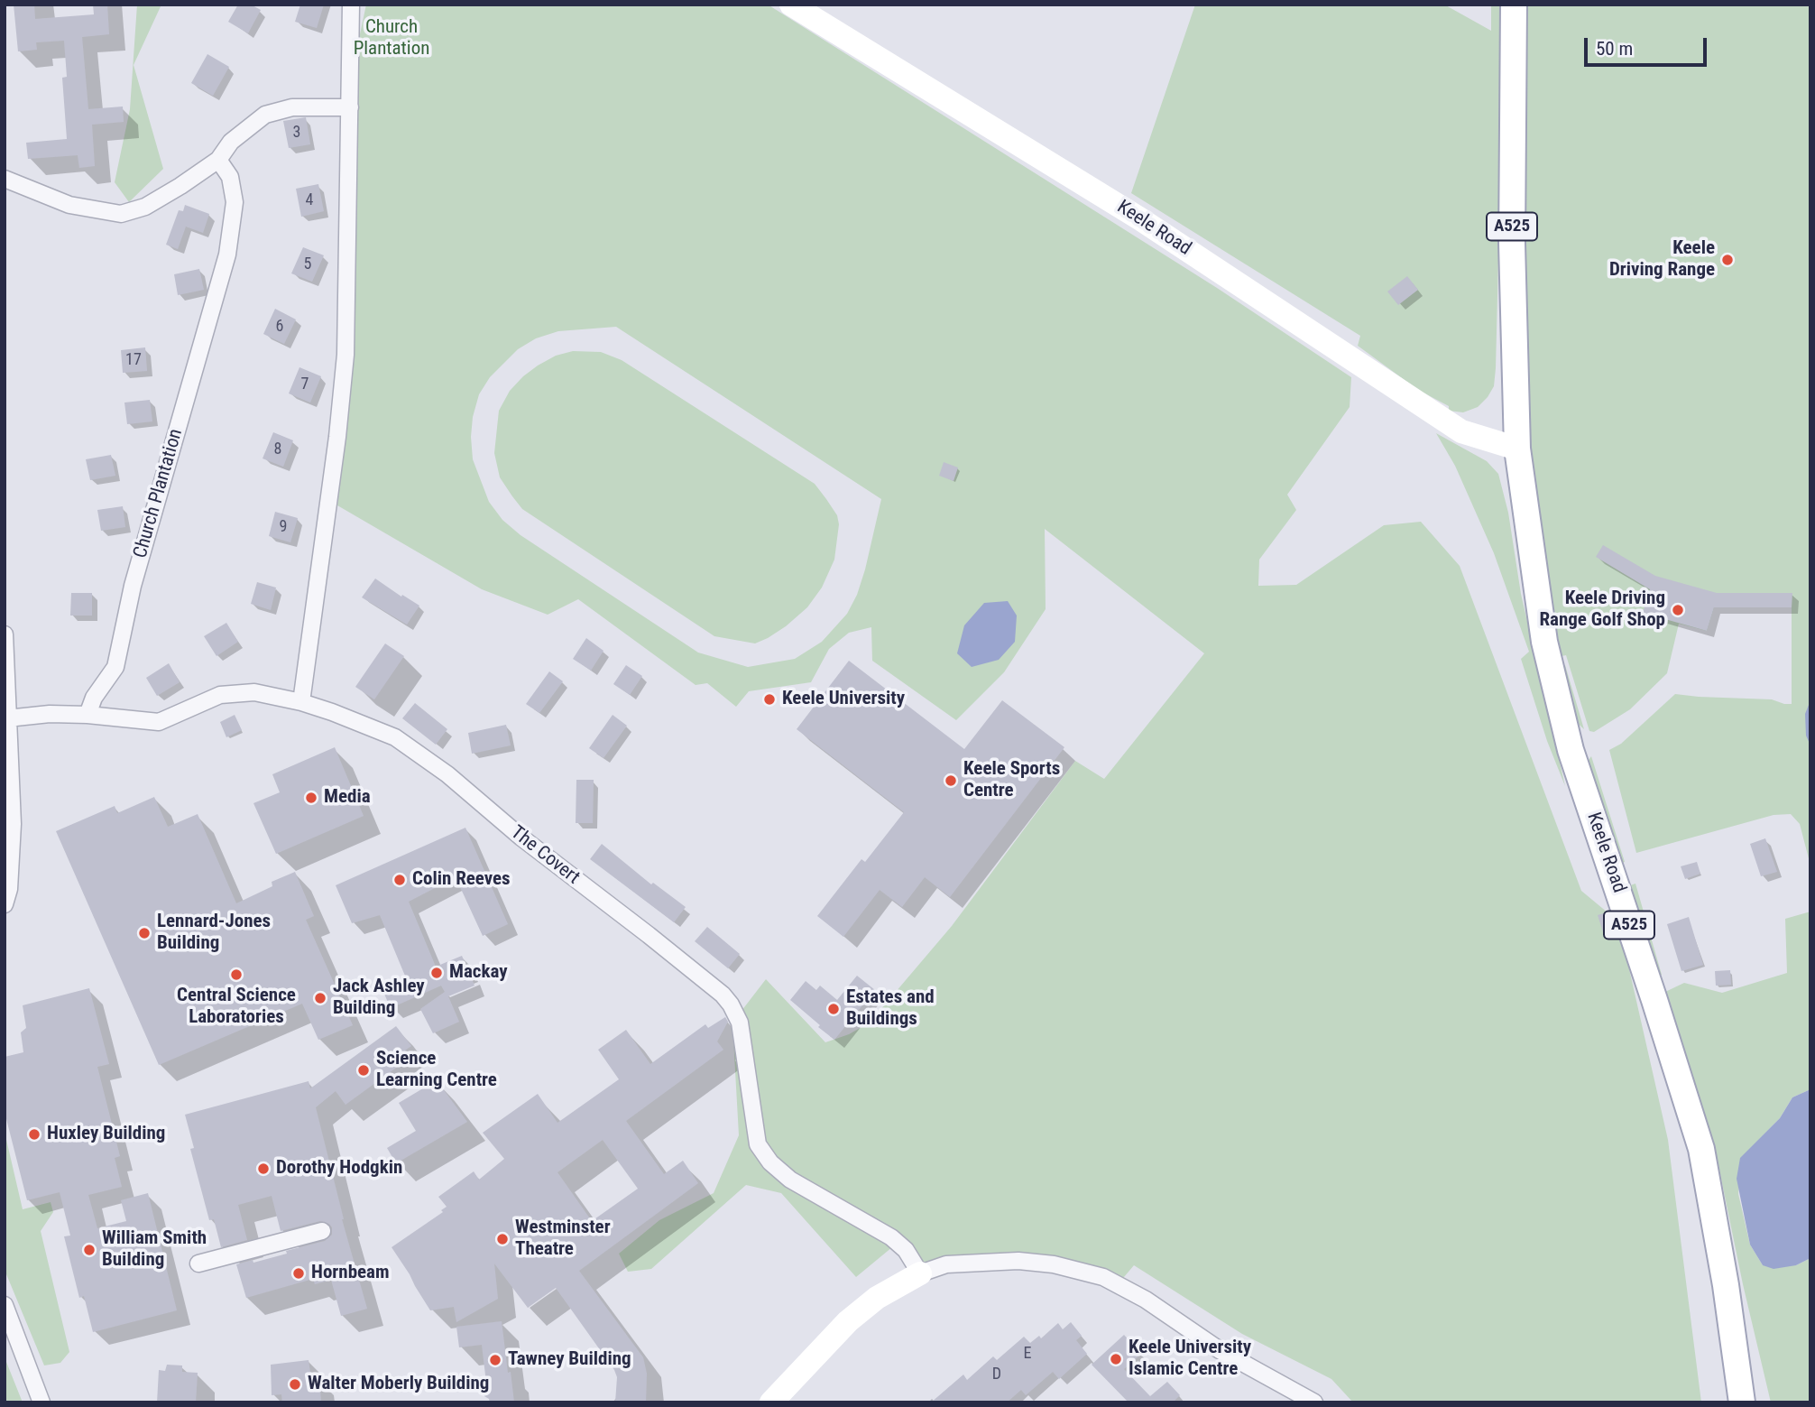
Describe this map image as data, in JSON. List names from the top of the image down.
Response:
{
  "streets": {
    "main road": ["A525", "Keele Road"],
    "street": ["Church Plantation", "The Covert"]
  },
  "crossings": [
    ["Church Plantation", "The Covert"]
  ],
  "parks": ["Church Plantation"],
  "places": [
    "Keele Driving Range",
    "Keele Driving Range Golf Shop",
    "Keele University",
    "Keele Sports Centre",
    "Media",
    "Colin Reeves",
    "Lennard-Jones Building",
    "Mackay",
    "Central Science Laboratories",
    "Jack Ashley Building",
    "Estates and Buildings",
    "Science Learning Centre",
    "Huxley Building",
    "Dorothy Hodgkin",
    "Westminster Theatre",
    "William Smith Building",
    "Hornbeam",
    "Keele University Islamic Centre",
    "Tawney Building",
    "Walter Moberly Building"
  ],
  "house_numbers": [
    "3",
    "4",
    "5",
    "6",
    "17",
    "7",
    "8",
    "9",
    "E",
    "D"
  ],
  "scale_bar": "50 m"
}
